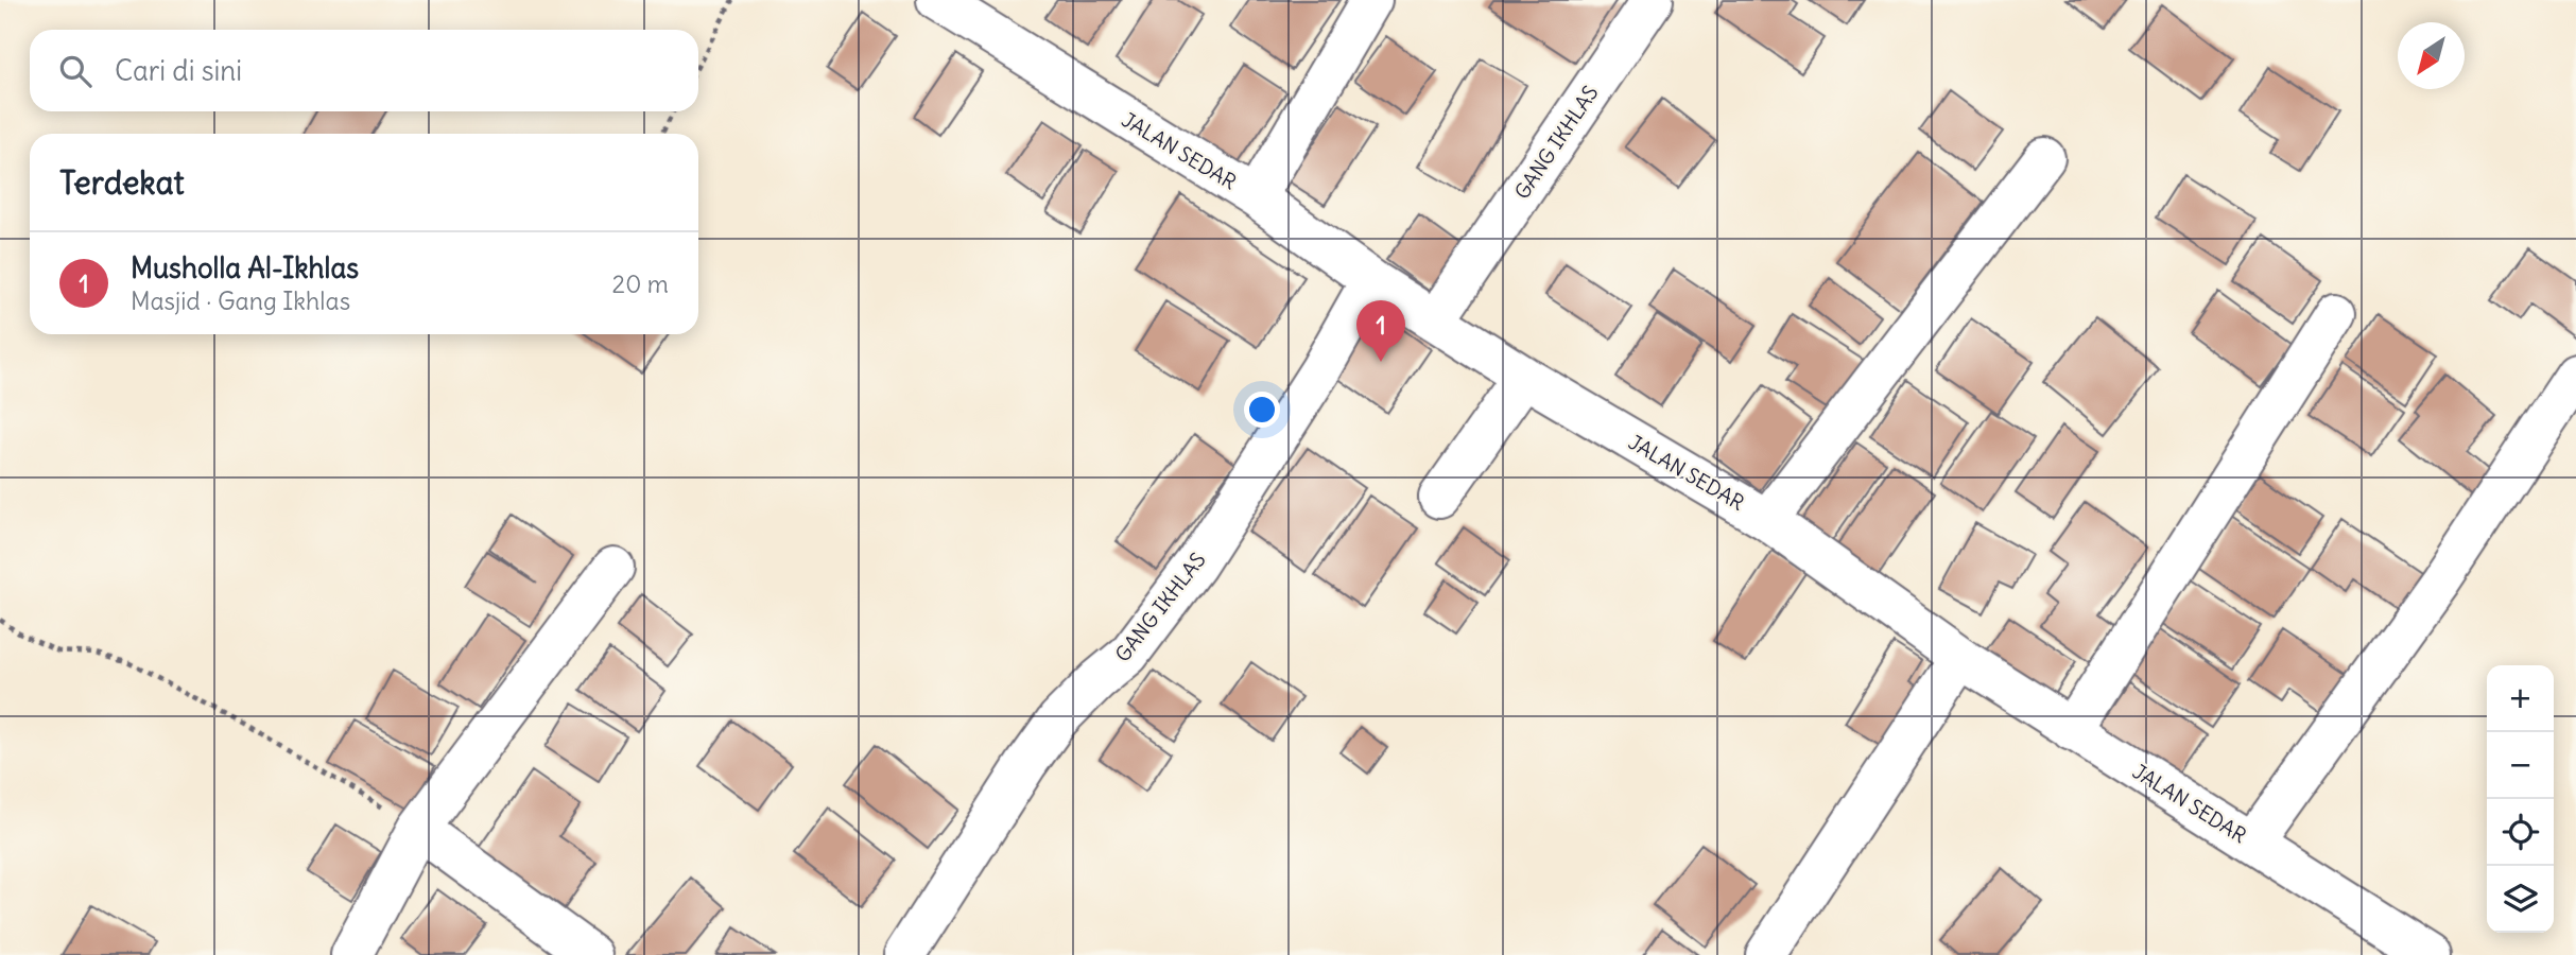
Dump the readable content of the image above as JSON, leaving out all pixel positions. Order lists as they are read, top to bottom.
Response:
{
  "streets": {
    "street": ["GANG IKHLAS", "JALAN SEDAR"]
  },
  "crossings": [
    ["GANG IKHLAS", "JALAN SEDAR"]
  ],
  "north": "bottom left",
  "page": {
    "search": "Cari di sini",
    "heading": "Terdekat",
    "list": [
      {
        "mark": "1",
        "name": "Musholla Al-Ikhlas",
        "note": "Masjid · Gang Ikhlas",
        "value": "20 m"
      }
    ],
    "pins": "1",
    "map_buttons": ["+", "−"]
  }
}
